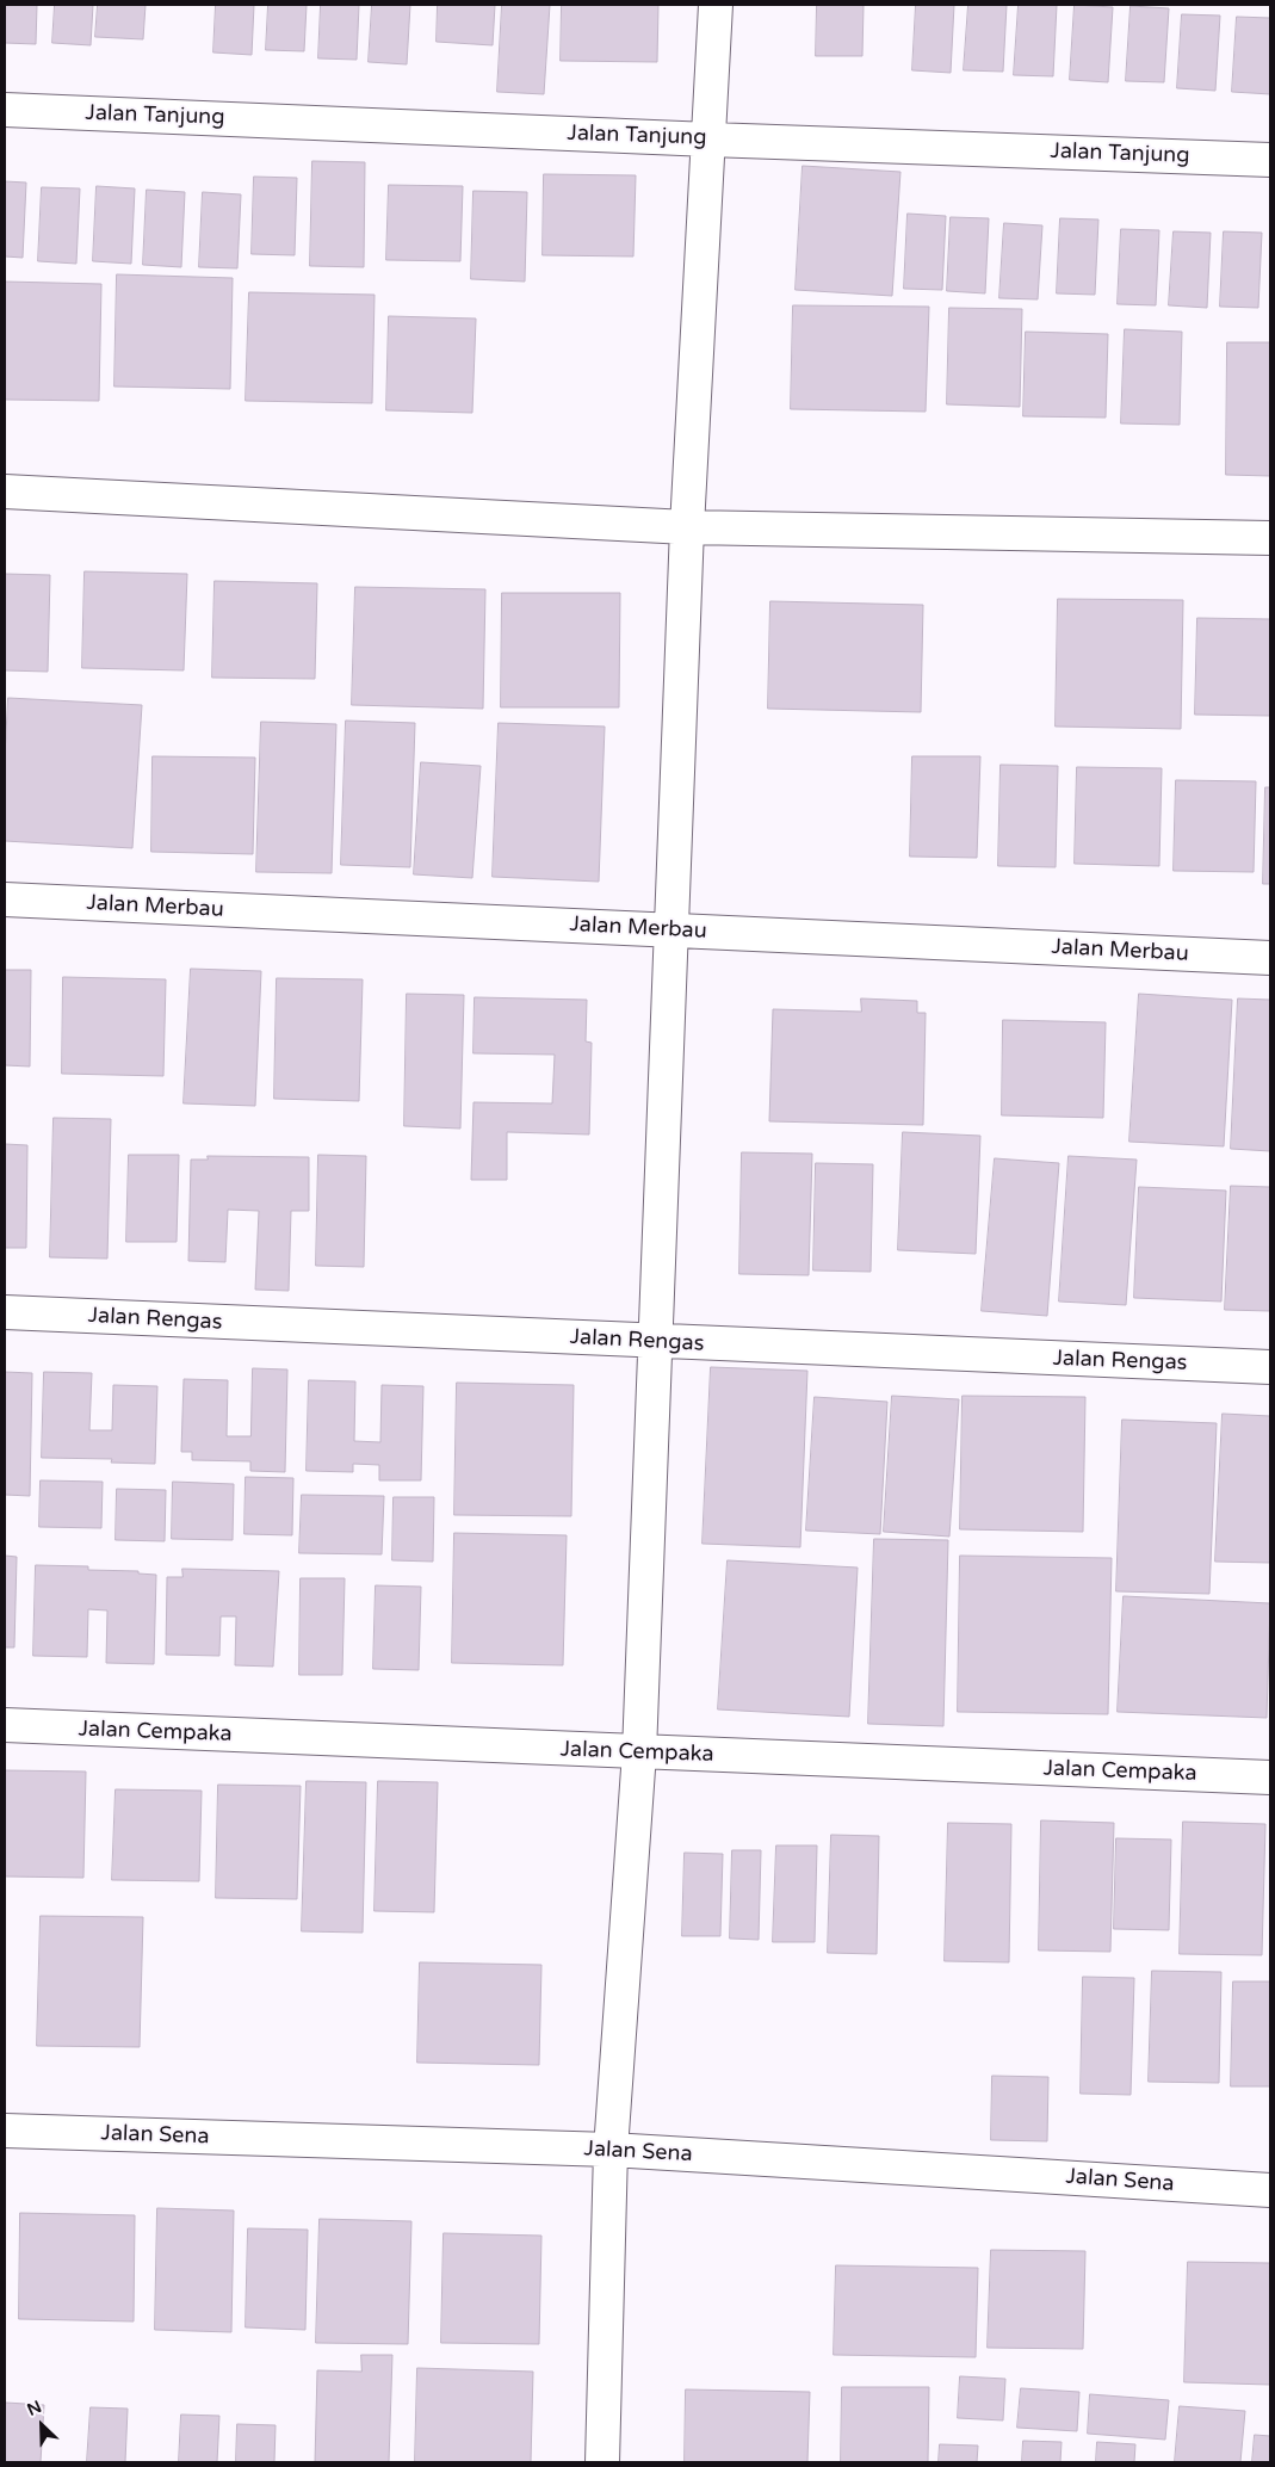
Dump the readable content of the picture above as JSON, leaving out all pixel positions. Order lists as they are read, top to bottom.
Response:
{
  "streets": {
    "street": [
      "Jalan Tanjung",
      "Jalan Merbau",
      "Jalan Rengas",
      "Jalan Cempaka",
      "Jalan Sena"
    ]
  },
  "north": "top left"
}
